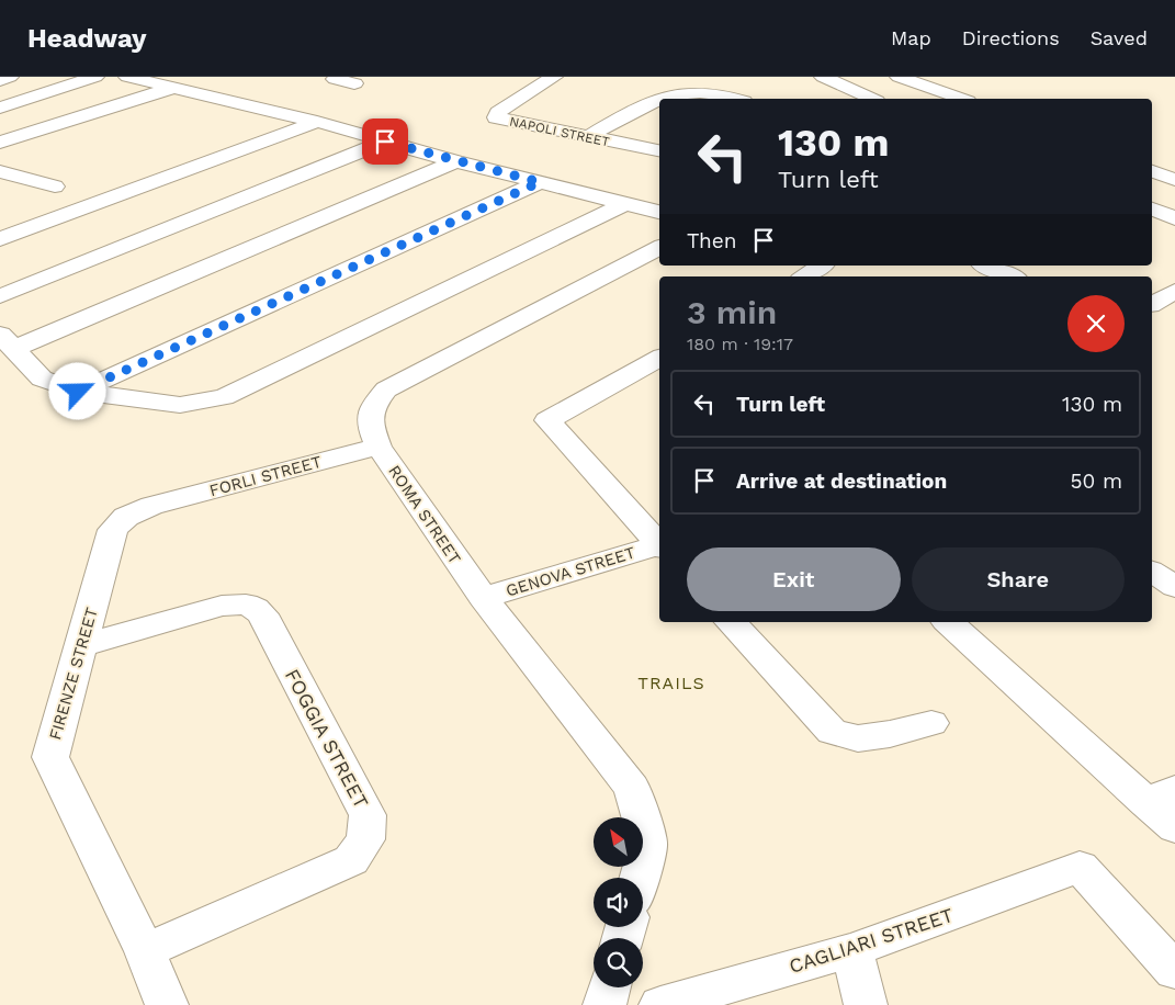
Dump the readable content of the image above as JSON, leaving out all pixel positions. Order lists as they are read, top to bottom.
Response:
{
  "streets": {
    "street": [
      "NAPOLI STREET",
      "FORLI STREET",
      "ROMA STREET",
      "GENOVA STREET",
      "FIRENZE STREET",
      "FOGGIA STREET",
      "CAGLIARI STREET"
    ]
  },
  "crossings": [
    ["FORLI STREET", "ROMA STREET"],
    ["FORLI STREET", "FIRENZE STREET"],
    ["ROMA STREET", "GENOVA STREET"],
    ["FIRENZE STREET", "FOGGIA STREET"]
  ],
  "districts": ["TRAILS"],
  "north": "top left",
  "page": {
    "header": "Headway",
    "nav": ["Map", "Directions", "Saved"],
    "turn": ["130 m", "Turn left"],
    "then": "Then",
    "heading": ["3 min", "180 m · 19:17"],
    "list": [
      {
        "name": "Turn left",
        "value": "130 m"
      },
      {
        "name": "Arrive at destination",
        "value": "50 m"
      }
    ],
    "buttons": ["Exit", "Share"]
  }
}
